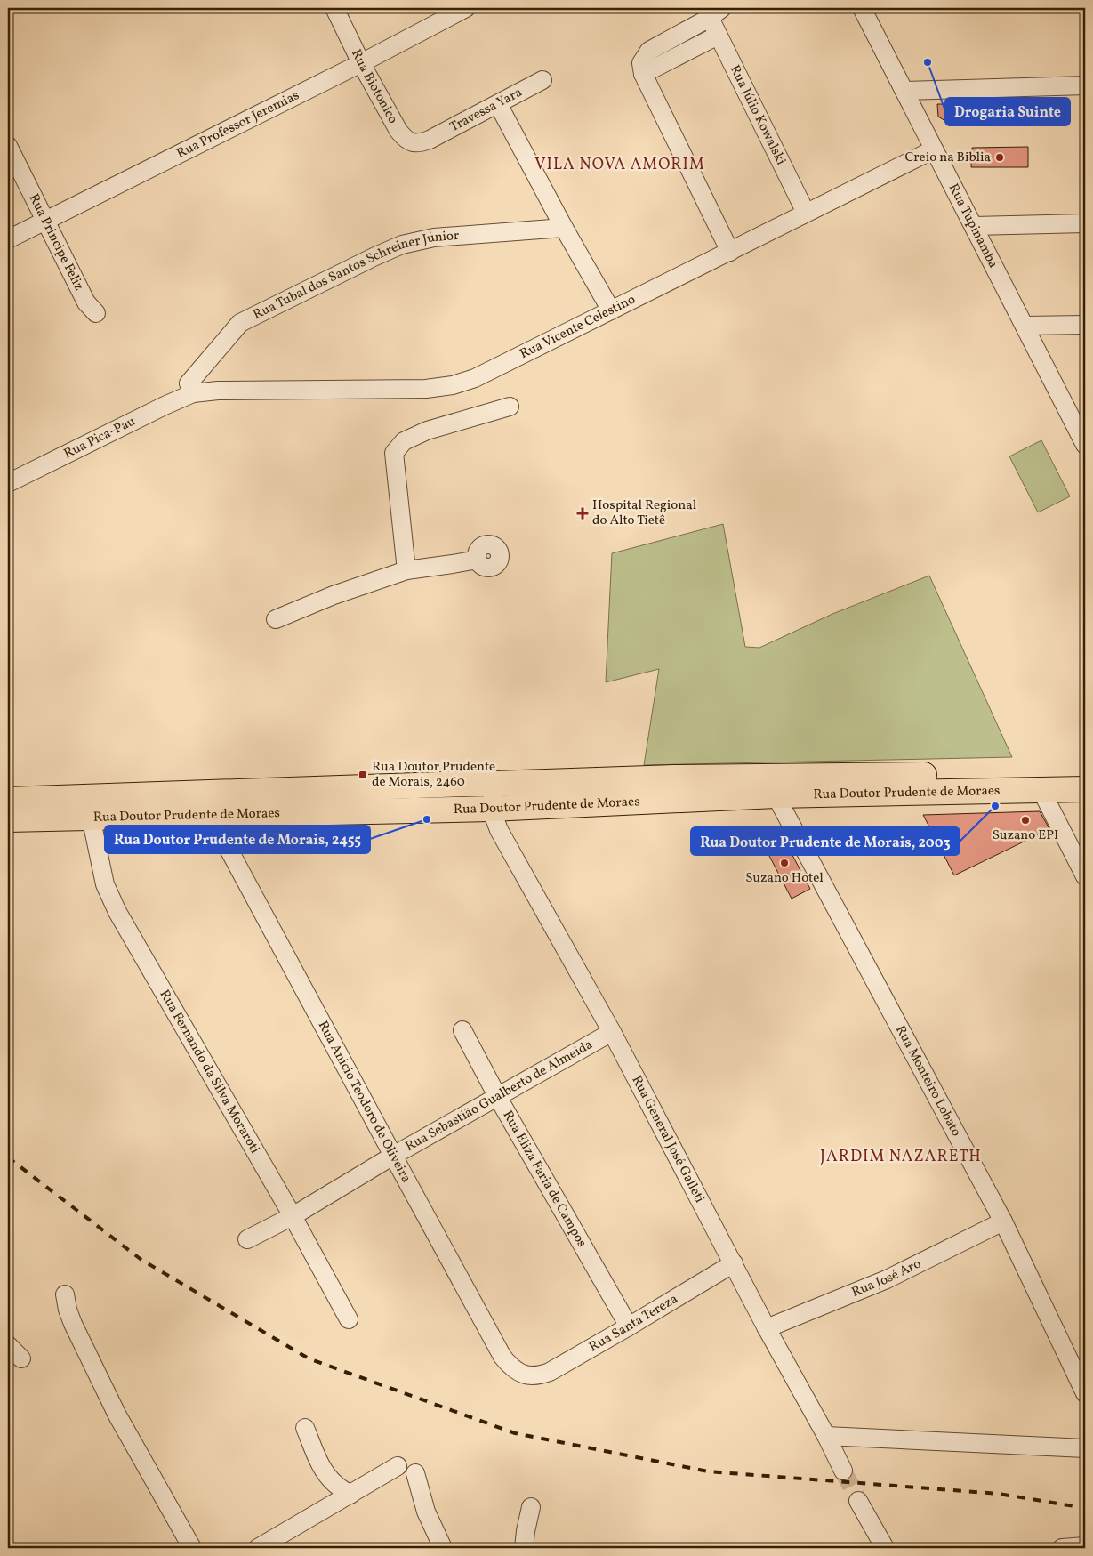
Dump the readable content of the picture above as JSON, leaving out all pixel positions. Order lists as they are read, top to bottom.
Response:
{
  "streets": {
    "highway": ["Rua Doutor Prudente de Moraes"],
    "street": [
      "Rua Biotonico",
      "Travessa Yara",
      "Rua Júlio Kowalski",
      "Rua Professor Jeremias",
      "Rua Tupinambá",
      "Rua Principe Feliz",
      "Rua Tubal dos Santos Schreiner Júnior",
      "Rua Vicente Celestino",
      "Rua Pica-Pau",
      "Rua Fernando da Silva Moraroti",
      "Rua Monteiro Lobato",
      "Rua Sebastião Gualberto de Almeida",
      "Rua Anicio Teodoro de Oliveira",
      "Rua General José Galleti",
      "Rua Eliza Faria de Campos",
      "Rua José Aro",
      "Rua Santa Tereza"
    ]
  },
  "crossings": [
    ["Rua Biotonico", "Travessa Yara"],
    ["Rua Biotonico", "Rua Professor Jeremias"],
    ["Rua Júlio Kowalski", "Rua Vicente Celestino"],
    ["Rua Professor Jeremias", "Rua Principe Feliz"],
    ["Rua Tupinambá", "Rua Vicente Celestino"],
    ["Rua Tubal dos Santos Schreiner Júnior", "Rua Vicente Celestino"],
    ["Rua Tubal dos Santos Schreiner Júnior", "Rua Pica-Pau"],
    ["Rua Vicente Celestino", "Rua Pica-Pau"],
    ["Rua Doutor Prudente de Moraes", "Rua Fernando da Silva Moraroti"],
    ["Rua Doutor Prudente de Moraes", "Rua Monteiro Lobato"],
    ["Rua Doutor Prudente de Moraes", "Rua Anicio Teodoro de Oliveira"],
    ["Rua Doutor Prudente de Moraes", "Rua General José Galleti"],
    ["Rua Fernando da Silva Moraroti", "Rua Sebastião Gualberto de Almeida"],
    ["Rua Monteiro Lobato", "Rua José Aro"],
    ["Rua Sebastião Gualberto de Almeida", "Rua Anicio Teodoro de Oliveira"],
    ["Rua Sebastião Gualberto de Almeida", "Rua General José Galleti"],
    ["Rua Sebastião Gualberto de Almeida", "Rua Eliza Faria de Campos"],
    ["Rua Anicio Teodoro de Oliveira", "Rua Santa Tereza"],
    ["Rua General José Galleti", "Rua José Aro"],
    ["Rua General José Galleti", "Rua Santa Tereza"],
    ["Rua Eliza Faria de Campos", "Rua Santa Tereza"]
  ],
  "districts": ["VILA NOVA AMORIM", "JARDIM NAZARETH"],
  "places": {
    "other": [
      "Drogaria Suinte",
      "Creio na Biblia",
      "Rua Doutor Prudente de Morais, 2003",
      "Rua Doutor Prudente de Morais, 2455",
      "Suzano EPI",
      "Suzano Hotel"
    ],
    "health": ["Hospital Regional do Alto Tietê"],
    "transit": ["Rua Doutor Prudente de Morais, 2460"]
  }
}
